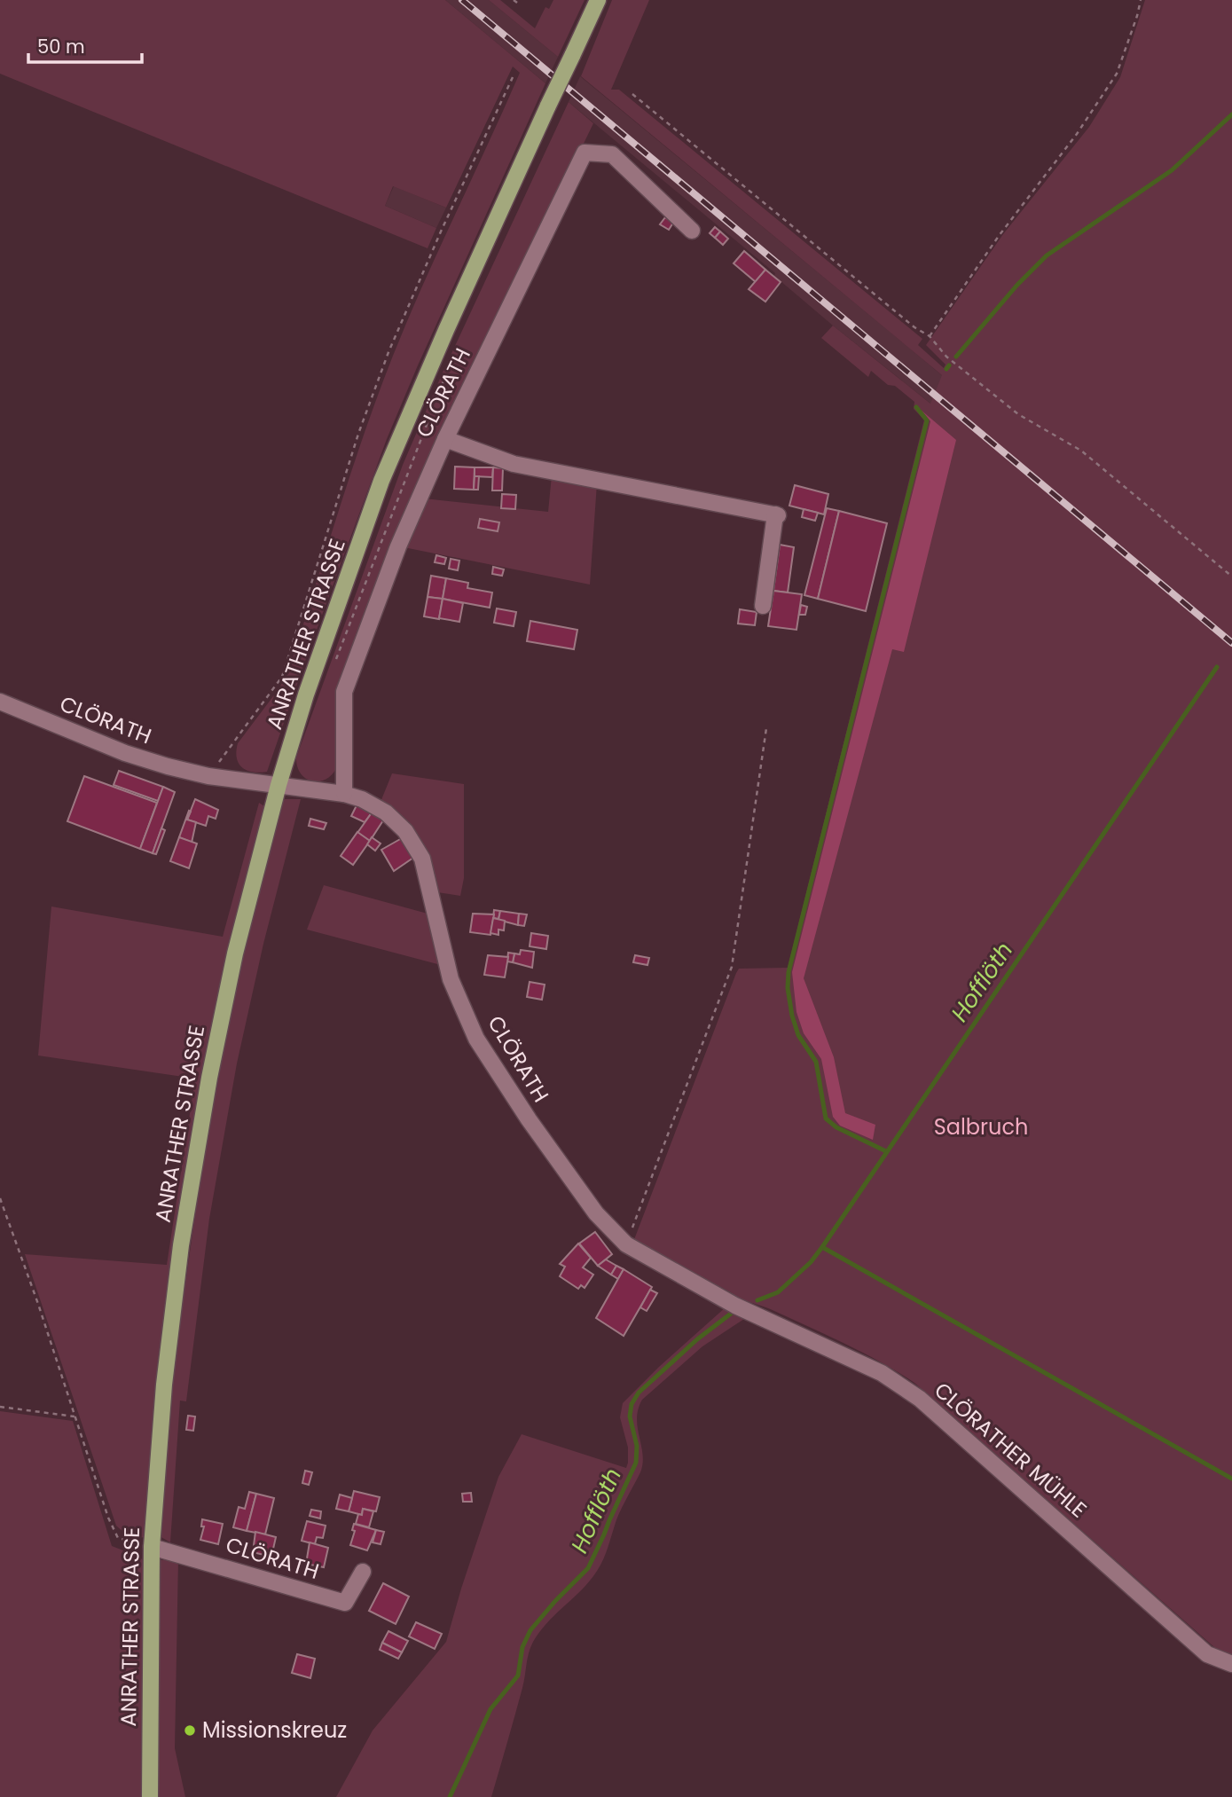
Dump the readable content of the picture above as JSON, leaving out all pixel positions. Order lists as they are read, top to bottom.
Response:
{
  "streets": {
    "main road": ["CLÖRATH", "ANRATHER STRASSE"],
    "street": ["CLÖRATHER MÜHLE"]
  },
  "crossings": [
    ["CLÖRATH", "ANRATHER STRASSE"],
    ["CLÖRATH", "CLÖRATHER MÜHLE"]
  ],
  "water": ["Hofflöth"],
  "parks": ["Salbruch"],
  "places": ["Missionskreuz"],
  "scale_bar": "50 m"
}
